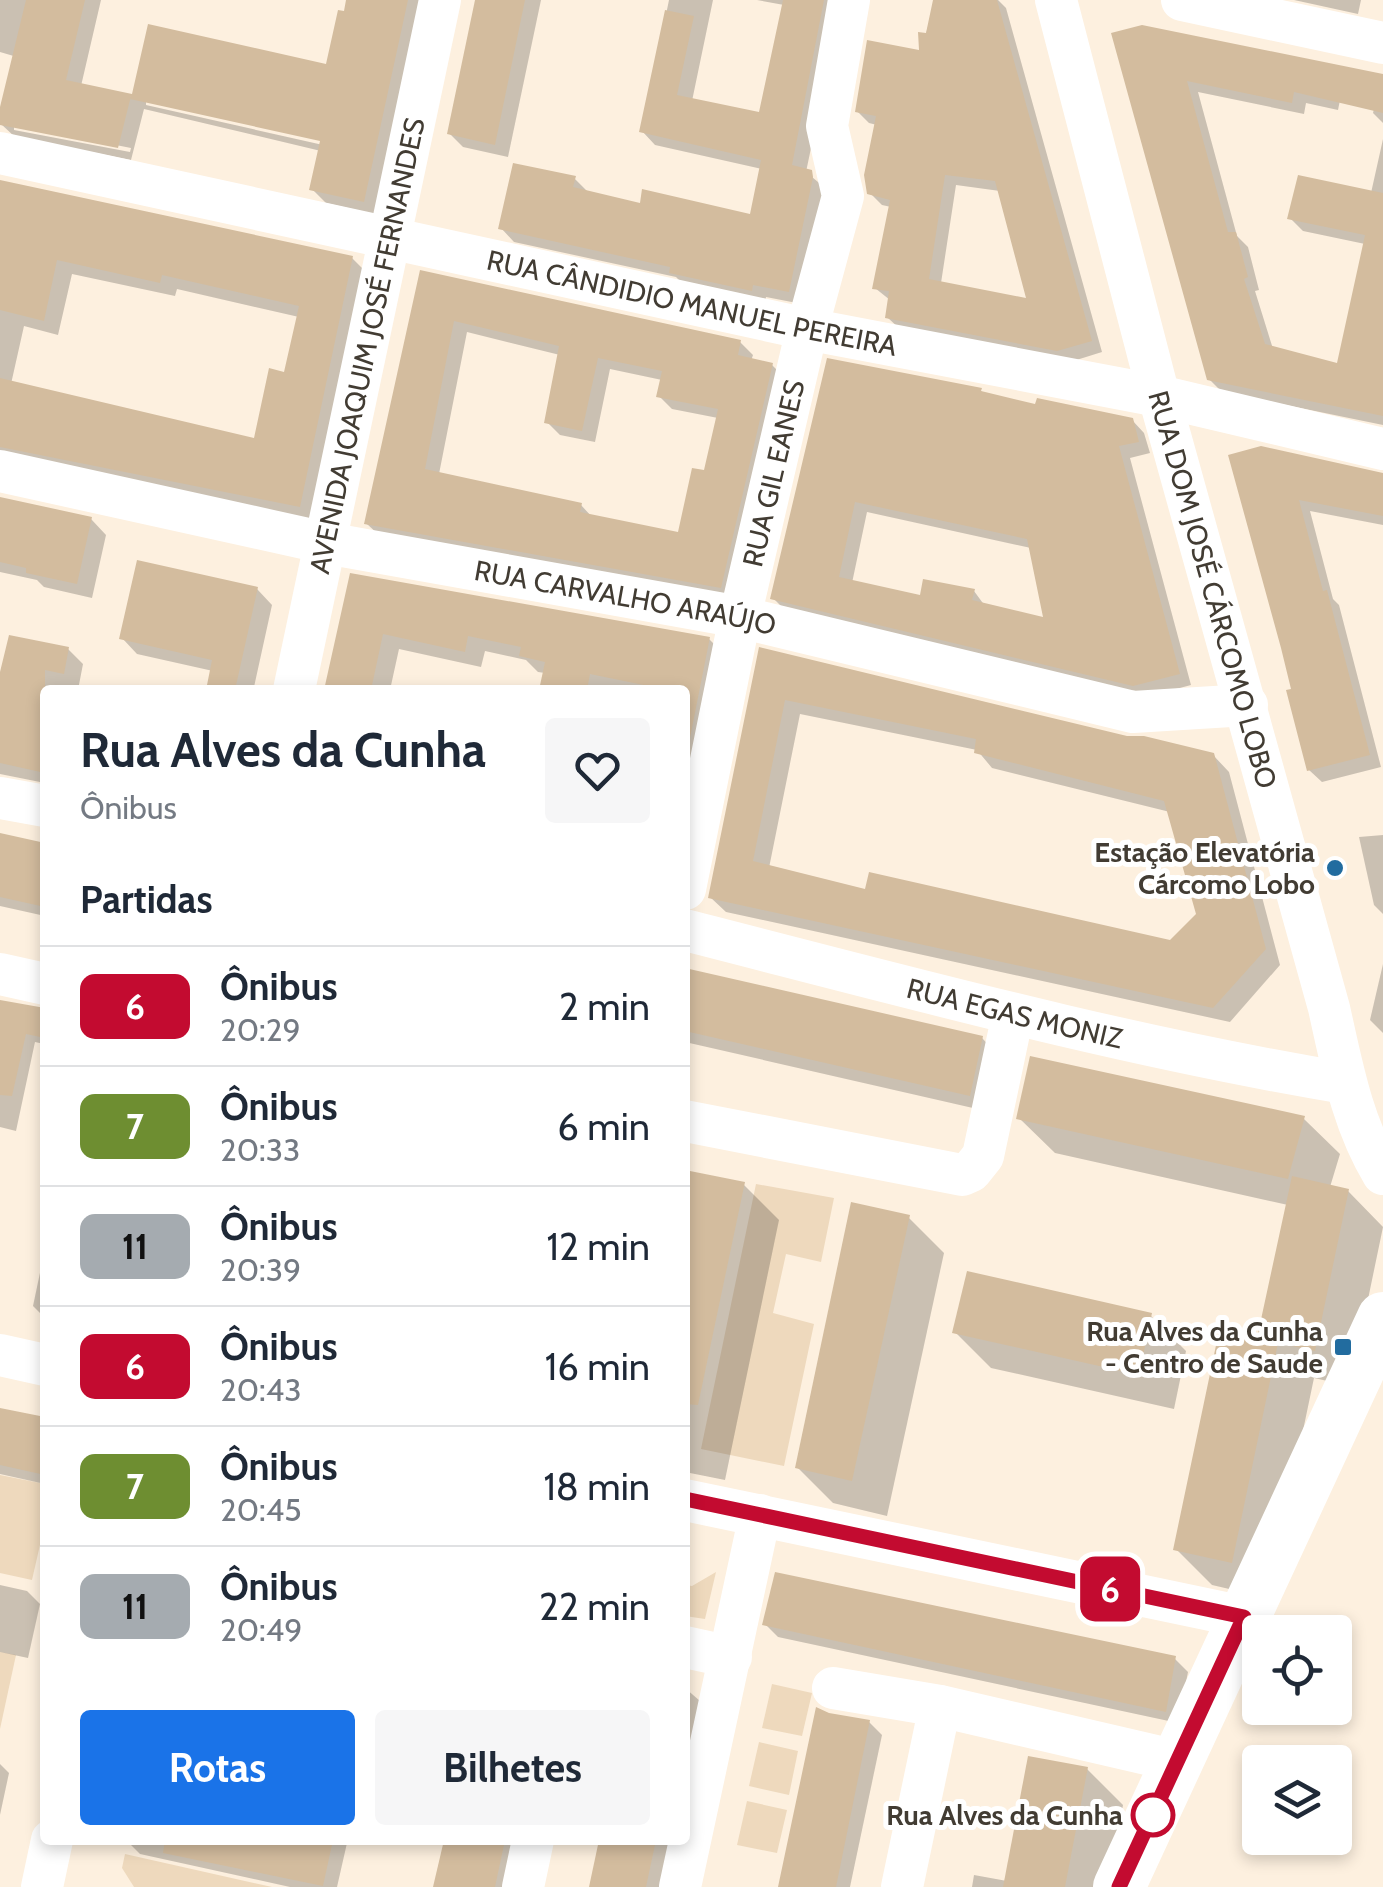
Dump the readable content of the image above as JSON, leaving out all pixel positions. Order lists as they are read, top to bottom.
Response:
{
  "streets": {
    "street": [
      "RUA CÂNDIDIO MANUEL PEREIRA",
      "AVENIDA JOAQUIM JOSÉ FERNANDES",
      "RUA GIL EANES",
      "RUA DOM JOSÉ CÁRCOMO LOBO",
      "RUA CARVALHO ARAÚJO",
      "RUA EGAS MONIZ"
    ]
  },
  "crossings": [
    ["RUA CÂNDIDIO MANUEL PEREIRA", "AVENIDA JOAQUIM JOSÉ FERNANDES"],
    ["RUA CÂNDIDIO MANUEL PEREIRA", "RUA GIL EANES"],
    ["RUA CÂNDIDIO MANUEL PEREIRA", "RUA DOM JOSÉ CÁRCOMO LOBO"],
    ["AVENIDA JOAQUIM JOSÉ FERNANDES", "RUA CARVALHO ARAÚJO"],
    ["RUA GIL EANES", "RUA CARVALHO ARAÚJO"],
    ["RUA DOM JOSÉ CÁRCOMO LOBO", "RUA CARVALHO ARAÚJO"],
    ["RUA DOM JOSÉ CÁRCOMO LOBO", "RUA EGAS MONIZ"]
  ],
  "places": {
    "other": ["Estação Elevatória Cárcomo Lobo", "Rua Alves da Cunha"],
    "transit": ["Rua Alves da Cunha - Centro de Saude"]
  },
  "lines": ["bus line 6"],
  "page": {
    "on_map": "6",
    "heading": [
      ["Rua Alves da Cunha", "Ônibus"],
      "Partidas"
    ],
    "list": [
      {
        "mark": "6",
        "name": "Ônibus",
        "note": "20:29",
        "value": "2 min"
      },
      {
        "mark": "7",
        "name": "Ônibus",
        "note": "20:33",
        "value": "6 min"
      },
      {
        "mark": "11",
        "name": "Ônibus",
        "note": "20:39",
        "value": "12 min"
      },
      {
        "mark": "6",
        "name": "Ônibus",
        "note": "20:43",
        "value": "16 min"
      },
      {
        "mark": "7",
        "name": "Ônibus",
        "note": "20:45",
        "value": "18 min"
      },
      {
        "mark": "11",
        "name": "Ônibus",
        "note": "20:49",
        "value": "22 min"
      }
    ],
    "buttons": ["Rotas", "Bilhetes"]
  }
}
